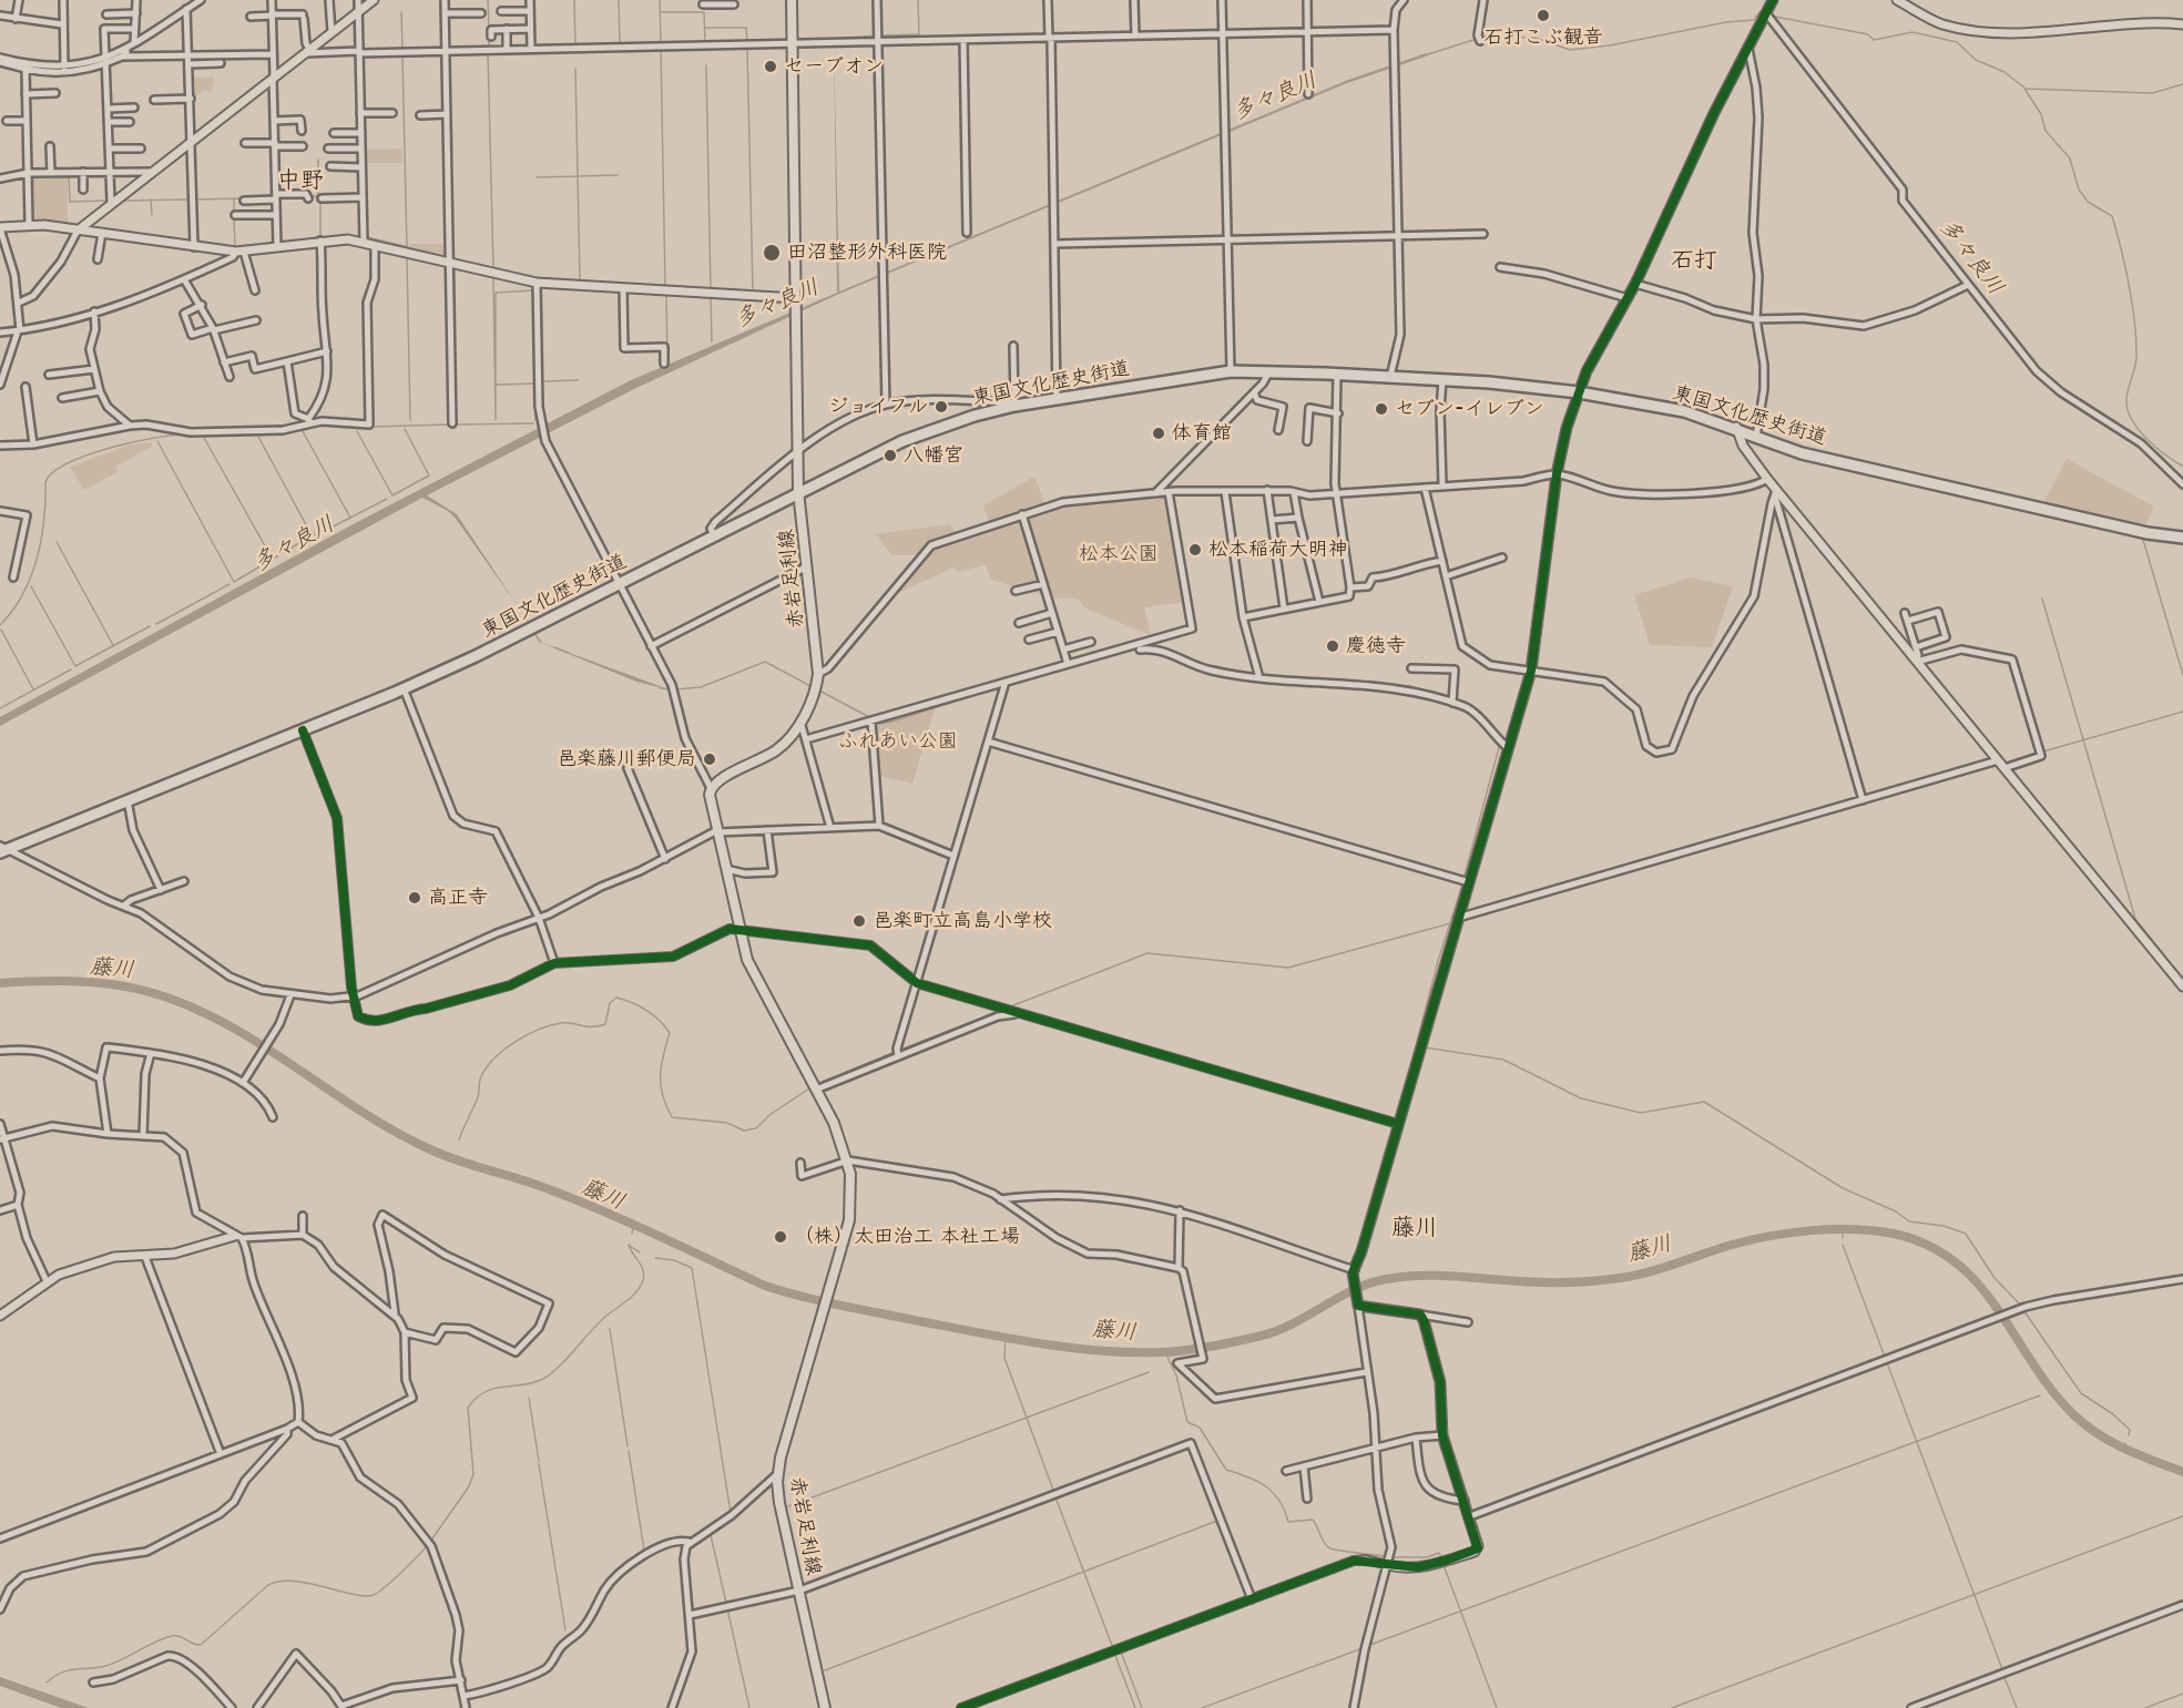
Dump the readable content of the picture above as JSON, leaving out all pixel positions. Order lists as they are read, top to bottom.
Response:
{
  "streets": {
    "highway": ["東国文化歴史街道"],
    "main road": ["赤岩足利線"]
  },
  "crossings": [
    ["東国文化歴史街道", "赤岩足利線"]
  ],
  "districts": ["中野", "石打", "藤川"],
  "water": ["多々良川", "藤川"],
  "parks": ["松本公園", "ふれあい公園"],
  "places": [
    "石打こぶ観音",
    "セーブオン",
    "田沼整形外科医院",
    "ジョイフル",
    "セブン-イレブン",
    "体育館",
    "八幡宮",
    "松本稲荷大明神",
    "慶徳寺",
    "邑楽藤川郵便局",
    "高正寺",
    "邑楽町立高島小学校",
    "（株）太田治工 本社工場"
  ]
}
